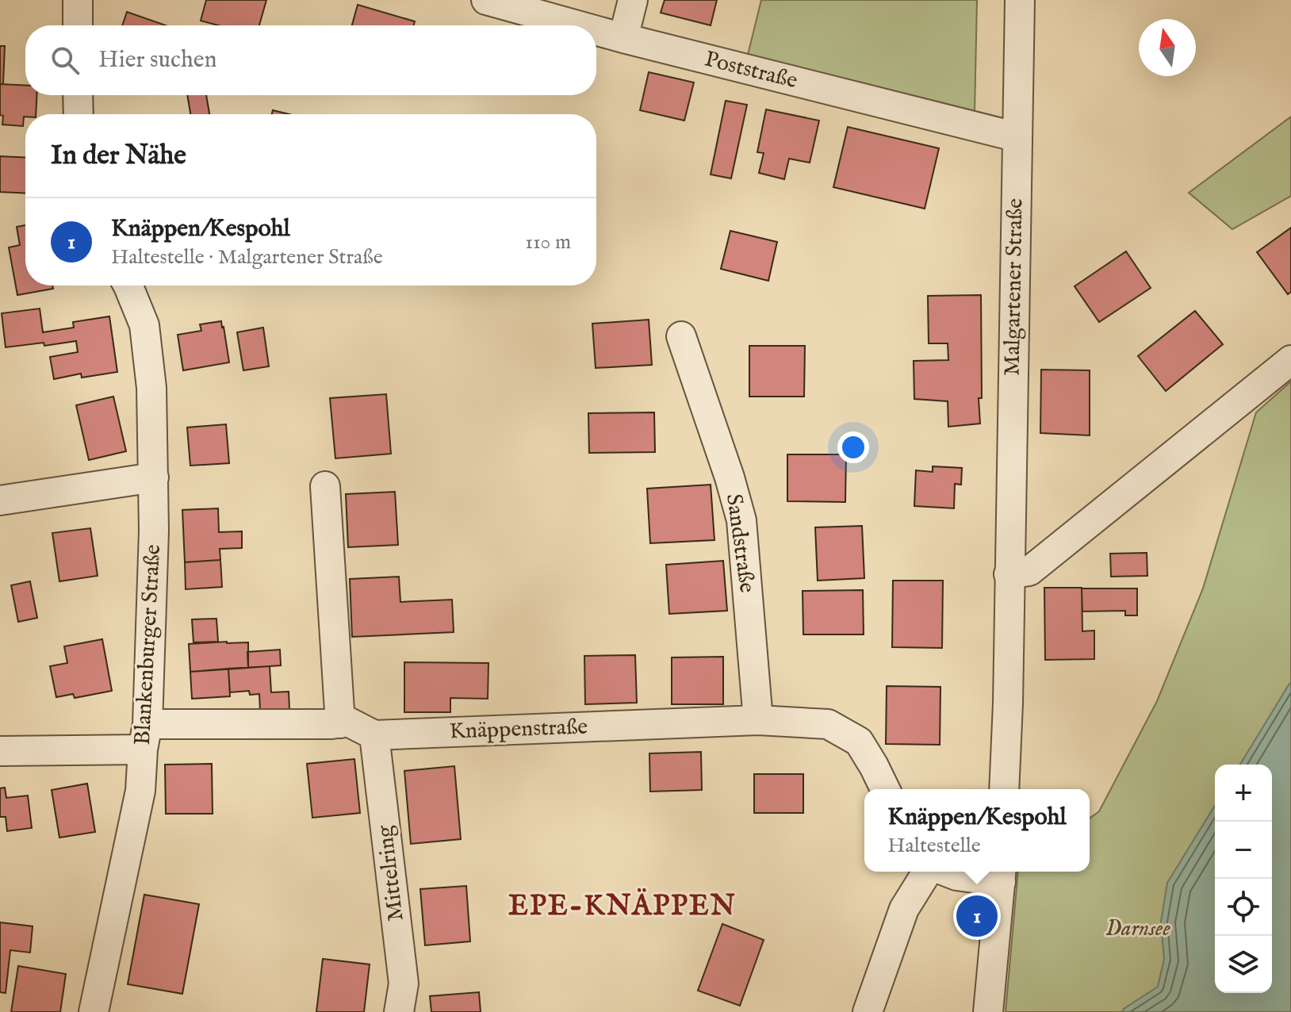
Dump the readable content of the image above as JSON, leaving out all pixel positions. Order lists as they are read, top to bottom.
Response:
{
  "streets": {
    "street": [
      "Poststraße",
      "Malgartener Straße",
      "Sandstraße",
      "Blankenburger Straße",
      "Knäppenstraße",
      "Mittelring"
    ]
  },
  "crossings": [
    ["Poststraße", "Malgartener Straße"],
    ["Sandstraße", "Knäppenstraße"],
    ["Blankenburger Straße", "Knäppenstraße"],
    ["Knäppenstraße", "Mittelring"]
  ],
  "districts": ["EPE-KNÄPPEN"],
  "parks": ["Darnsee"],
  "north": "top",
  "page": {
    "search": "Hier suchen",
    "heading": "In der Nähe",
    "list": [
      {
        "mark": "1",
        "name": "Knäppen/Kespohl",
        "note": "Haltestelle · Malgartener Straße",
        "value": "110 m"
      }
    ],
    "map_buttons": ["+", "−"],
    "popup": ["Knäppen/Kespohl", "Haltestelle"],
    "pins": "1"
  }
}
